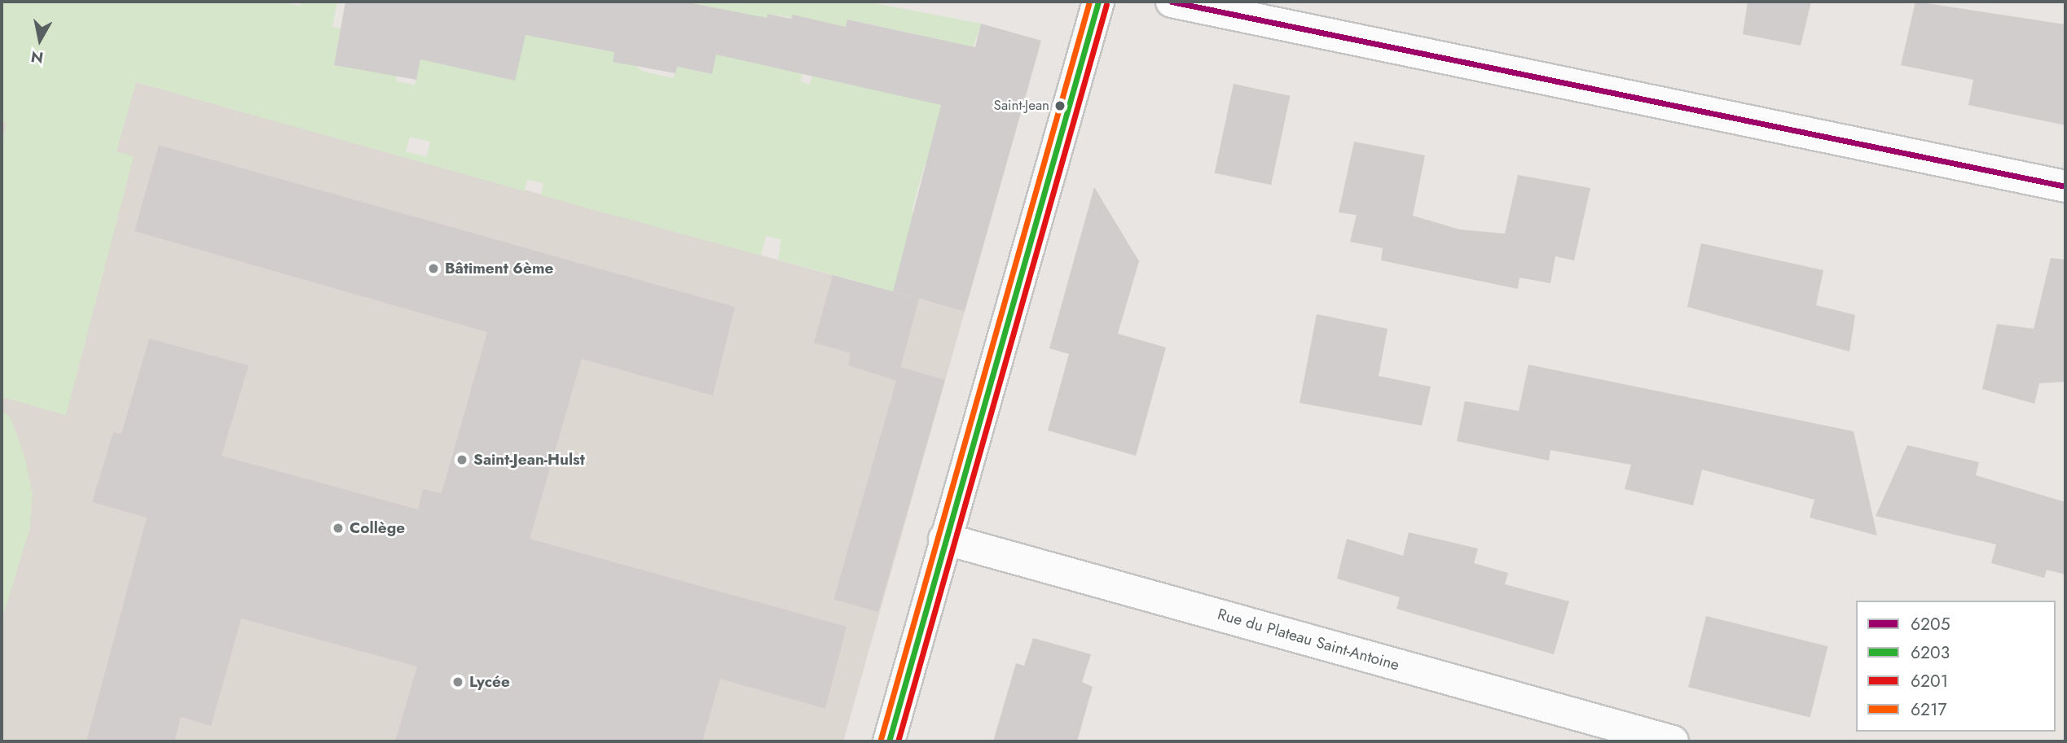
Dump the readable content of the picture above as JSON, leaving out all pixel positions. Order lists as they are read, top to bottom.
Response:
{
  "streets": {
    "street": ["Rue du Plateau Saint-Antoine"]
  },
  "places": [
    "Saint-Jean",
    "Bâtiment 6ème",
    "Saint-Jean-Hulst",
    "Collège",
    "Lycée"
  ],
  "lines": [
    "transit line 6205",
    "transit line 6203",
    "transit line 6217",
    "transit line 6201"
  ],
  "legend": [
    "6205",
    "6203",
    "6201",
    "6217"
  ],
  "north": "bottom"
}
